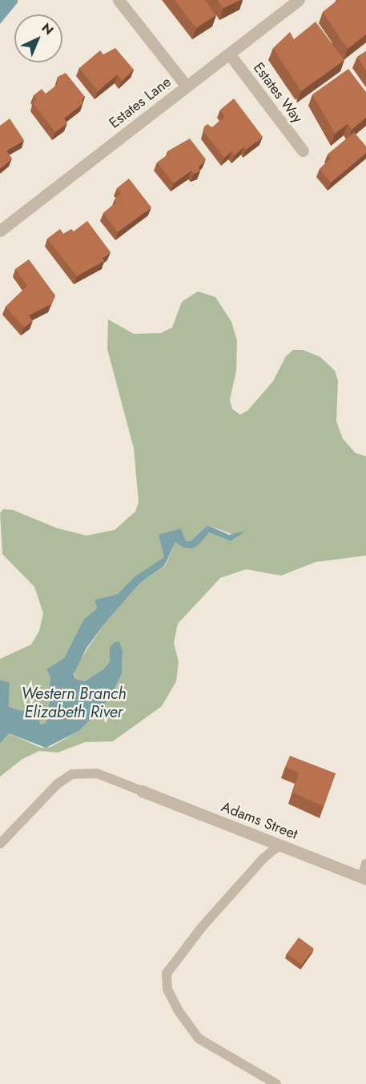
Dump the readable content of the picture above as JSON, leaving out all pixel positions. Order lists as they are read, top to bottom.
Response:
{
  "streets": {
    "street": ["Estates Way", "Estates Lane", "Adams Street"]
  },
  "crossings": [
    ["Estates Way", "Estates Lane"]
  ],
  "water": ["Western Branch Elizabeth River"],
  "north": "top right"
}
